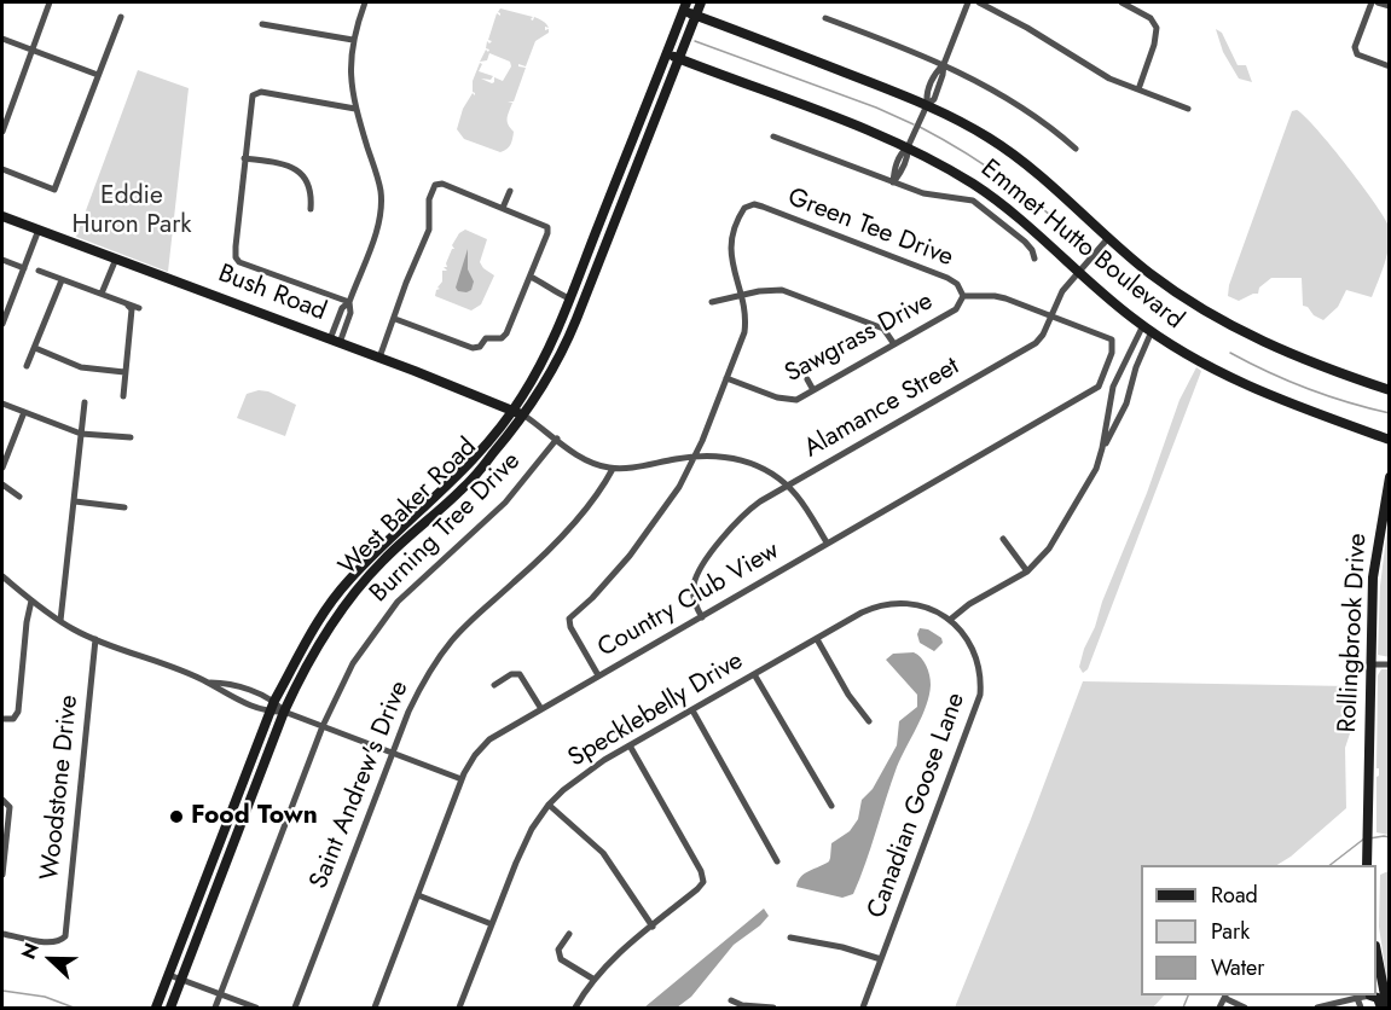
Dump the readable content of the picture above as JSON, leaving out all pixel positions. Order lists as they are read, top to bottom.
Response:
{
  "streets": {
    "main road": [
      "Emmet Hutto Boulevard",
      "Bush Road",
      "West Baker Road",
      "Rollingbrook Drive"
    ],
    "street": [
      "Green Tee Drive",
      "Sawgrass Drive",
      "Alamance Street",
      "Burning Tree Drive",
      "Country Club View",
      "Specklebelly Drive",
      "Saint Andrew's Drive",
      "Woodstone Drive",
      "Canadian Goose Lane"
    ]
  },
  "crossings": [
    ["Green Tee Drive", "Sawgrass Drive"],
    ["Green Tee Drive", "Alamance Street"],
    ["Green Tee Drive", "Country Club View"],
    ["Emmet Hutto Boulevard", "Alamance Street"],
    ["Emmet Hutto Boulevard", "West Baker Road"],
    ["Bush Road", "West Baker Road"],
    ["Alamance Street", "Country Club View"],
    ["Specklebelly Drive", "Canadian Goose Lane"]
  ],
  "parks": ["Eddie Huron Park"],
  "places": ["Food Town"],
  "legend": ["Road", "Park", "Water"],
  "north": "left"
}
